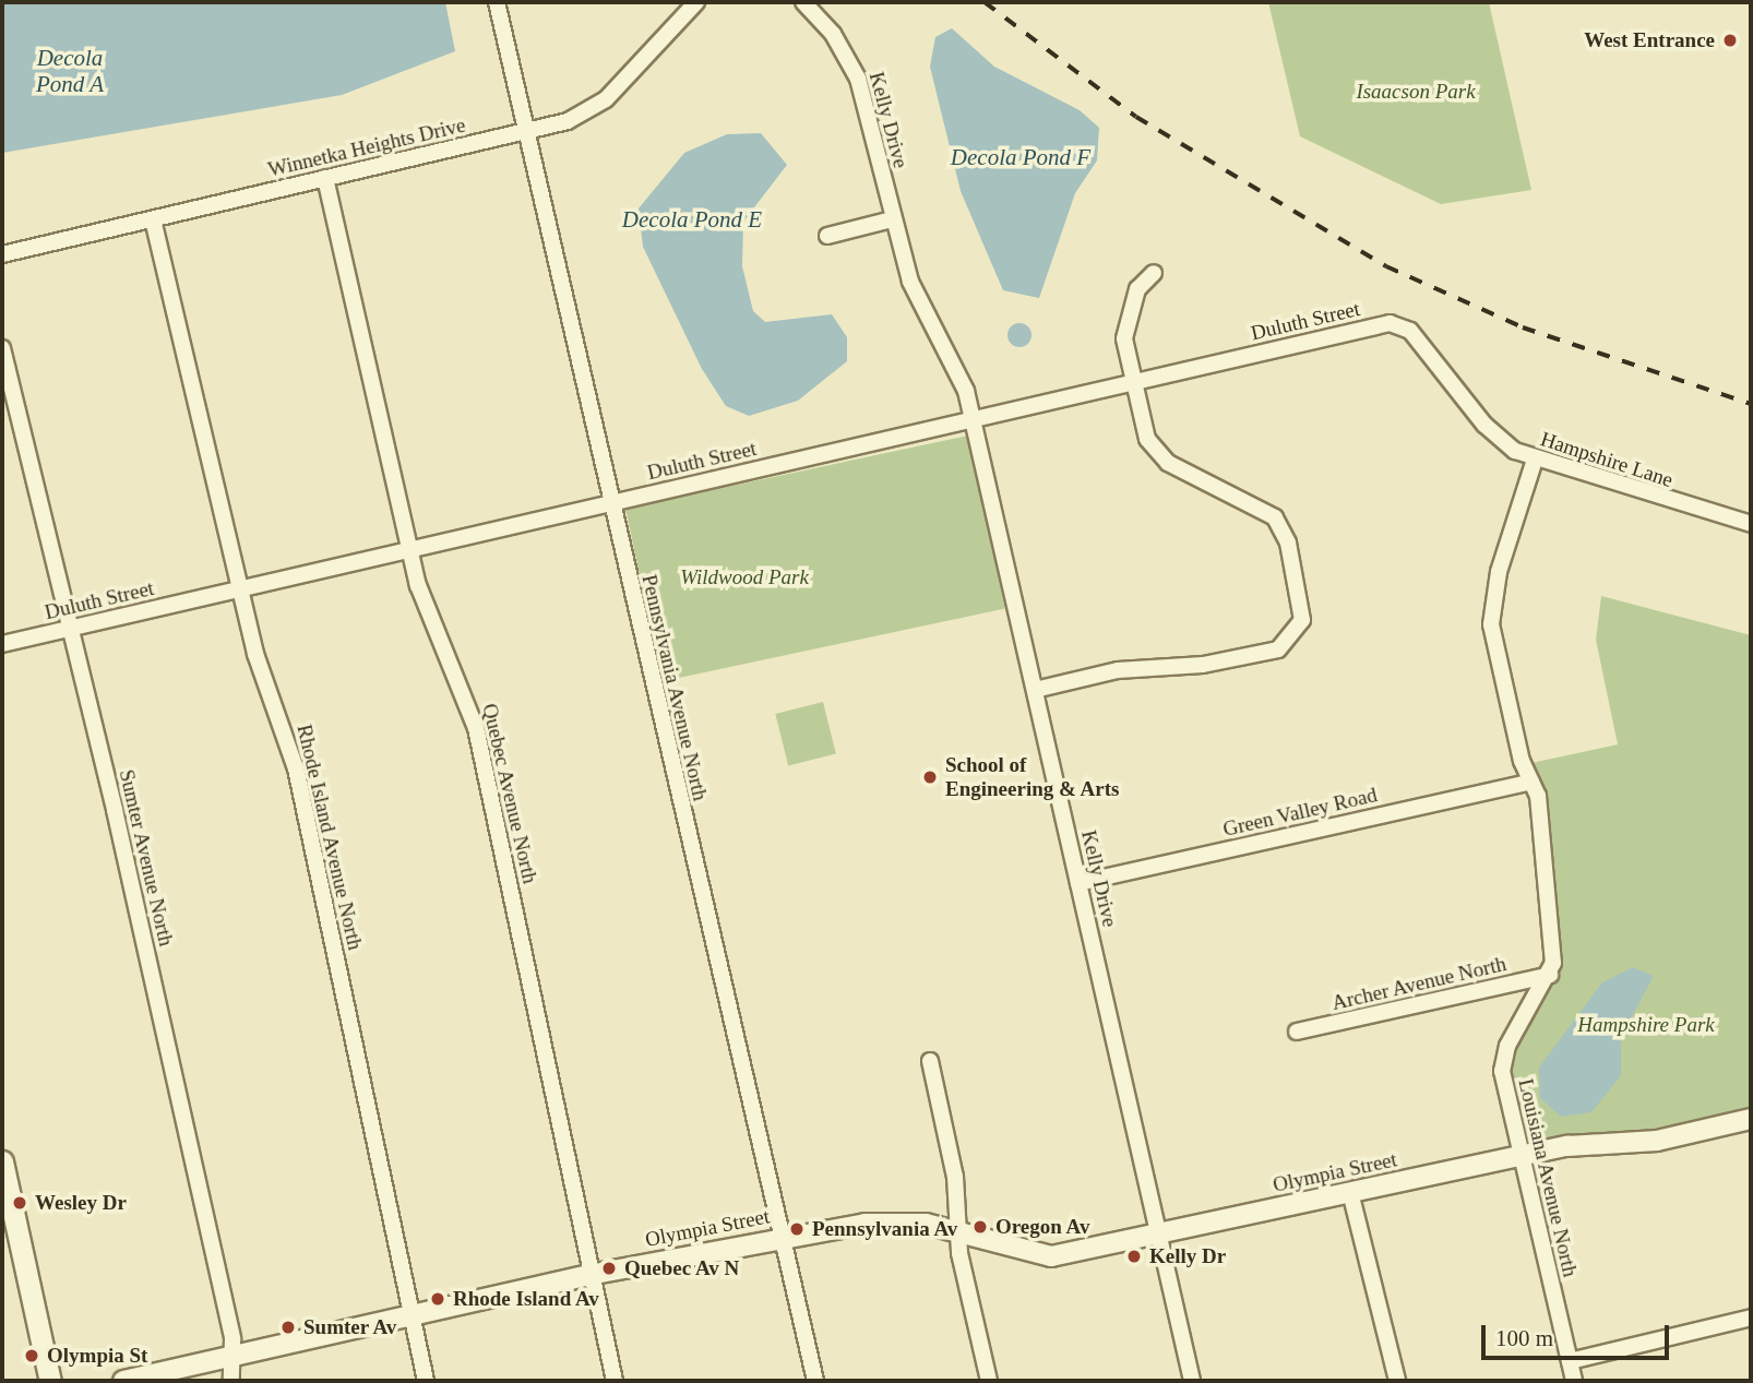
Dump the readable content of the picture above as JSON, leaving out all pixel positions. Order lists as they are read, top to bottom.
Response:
{
  "streets": {
    "street": [
      "Kelly Drive",
      "Winnetka Heights Drive",
      "Duluth Street",
      "Hampshire Lane",
      "Pennsylvania Avenue North",
      "Quebec Avenue North",
      "Green Valley Road",
      "Rhode Island Avenue North",
      "Sumter Avenue North",
      "Archer Avenue North",
      "Olympia Street",
      "Louisiana Avenue North"
    ]
  },
  "crossings": [
    ["Kelly Drive", "Duluth Street"],
    ["Kelly Drive", "Green Valley Road"],
    ["Kelly Drive", "Olympia Street"],
    ["Winnetka Heights Drive", "Pennsylvania Avenue North"],
    ["Winnetka Heights Drive", "Quebec Avenue North"],
    ["Winnetka Heights Drive", "Rhode Island Avenue North"],
    ["Duluth Street", "Hampshire Lane"],
    ["Duluth Street", "Pennsylvania Avenue North"],
    ["Duluth Street", "Quebec Avenue North"],
    ["Duluth Street", "Rhode Island Avenue North"],
    ["Duluth Street", "Sumter Avenue North"],
    ["Pennsylvania Avenue North", "Olympia Street"],
    ["Quebec Avenue North", "Olympia Street"],
    ["Rhode Island Avenue North", "Olympia Street"],
    ["Sumter Avenue North", "Olympia Street"],
    ["Archer Avenue North", "Louisiana Avenue North"],
    ["Olympia Street", "Louisiana Avenue North"]
  ],
  "water": ["Decola Pond A", "Decola Pond F", "Decola Pond E"],
  "parks": ["Isaacson Park", "Wildwood Park", "Hampshire Park"],
  "places": [
    "West Entrance",
    "School of Engineering & Arts",
    "Wesley Dr",
    "Oregon Av",
    "Pennsylvania Av",
    "Kelly Dr",
    "Quebec Av N",
    "Rhode Island Av",
    "Sumter Av",
    "Olympia St"
  ],
  "scale_bar": "100 m"
}
